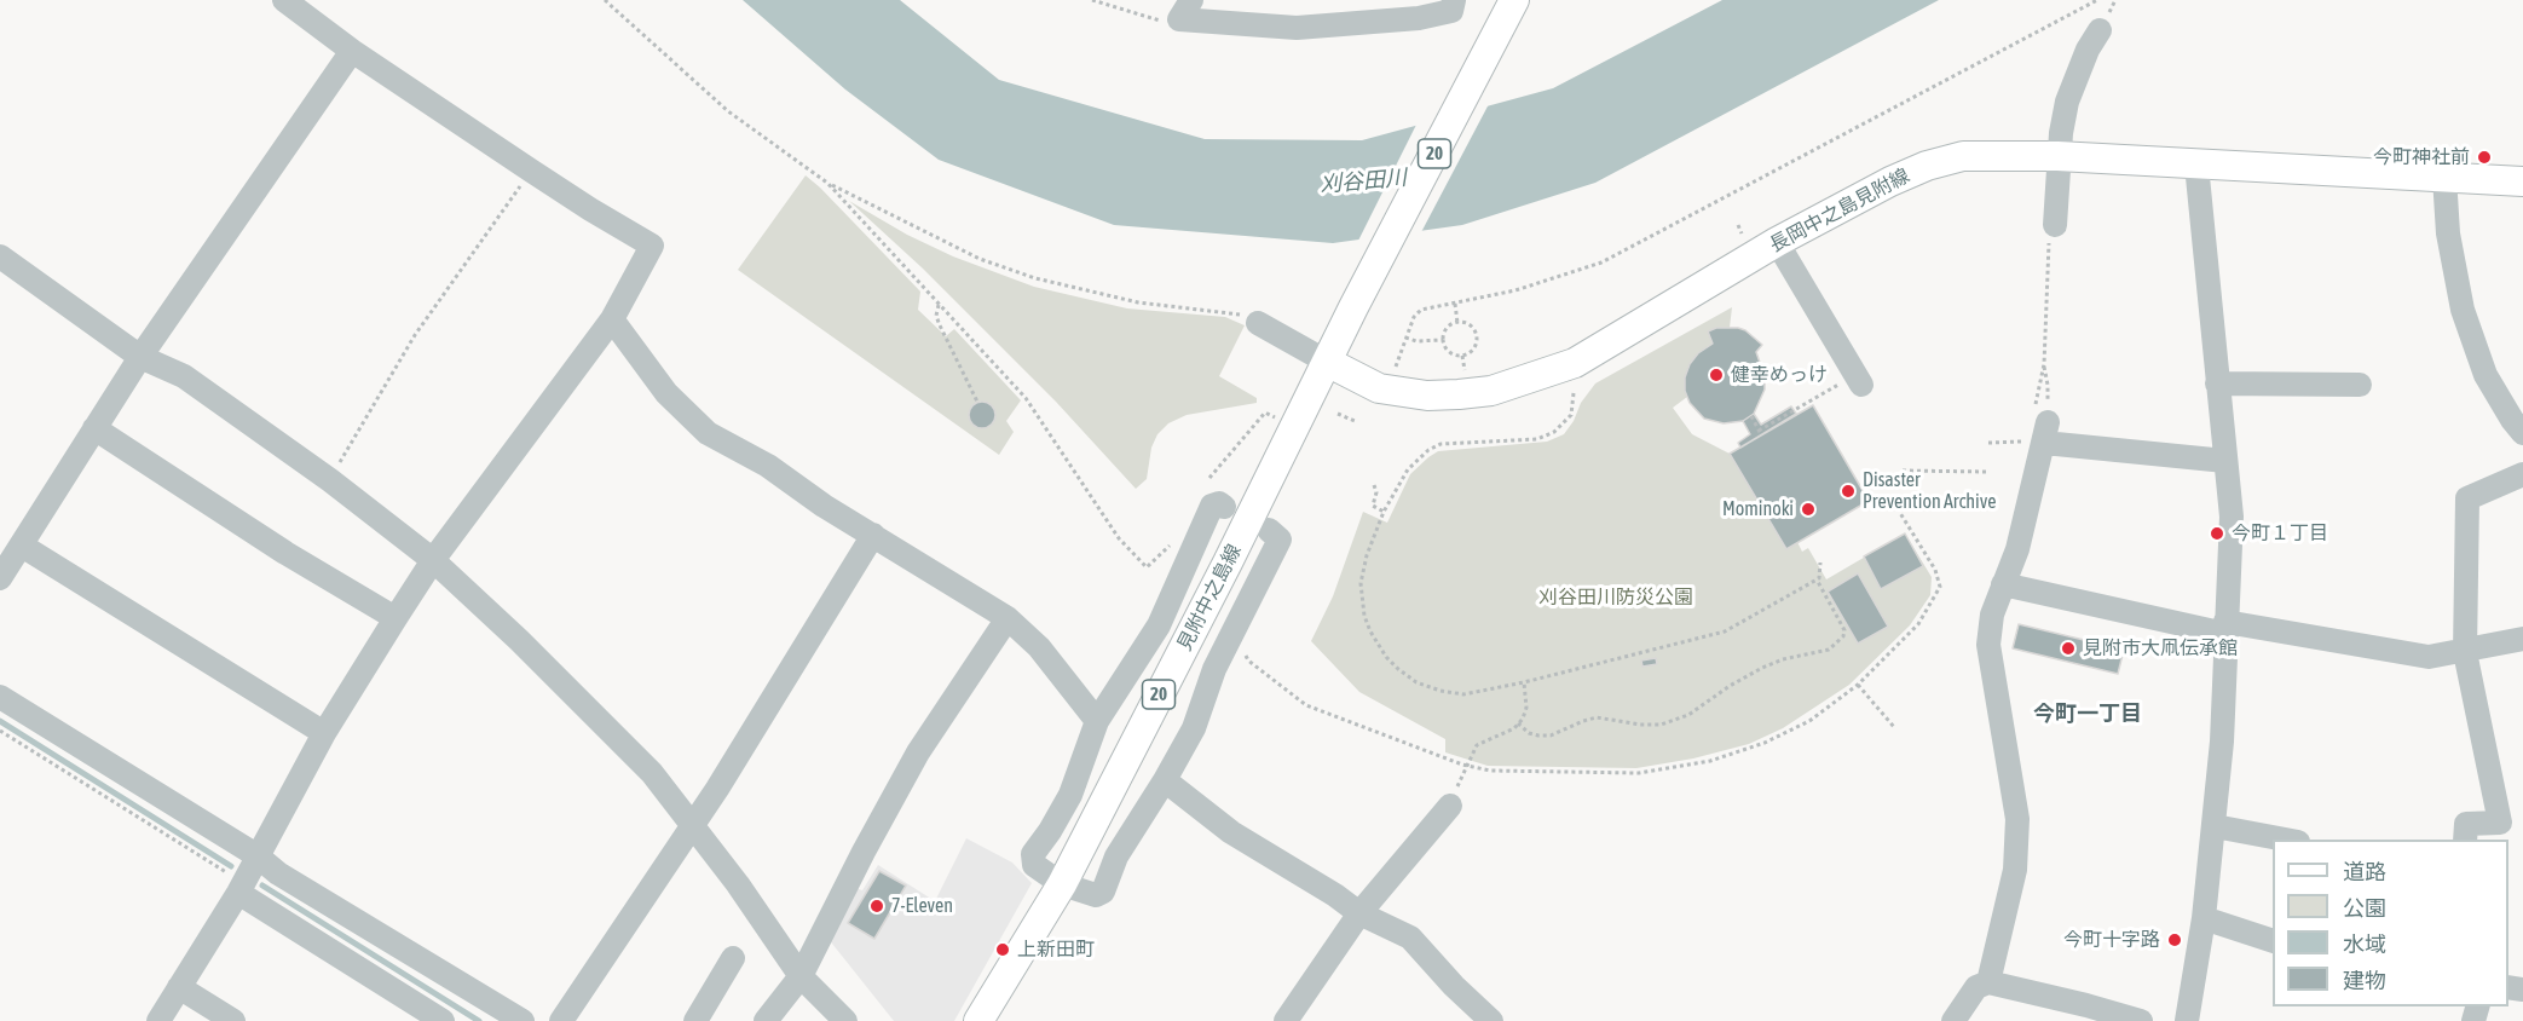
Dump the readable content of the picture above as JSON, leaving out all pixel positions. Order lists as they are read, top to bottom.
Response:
{
  "streets": {
    "main road": ["20", "長岡中之島見附線", "見附中之島線"]
  },
  "crossings": [
    ["20", "長岡中之島見附線"],
    ["20", "見附中之島線"],
    ["長岡中之島見附線", "見附中之島線"]
  ],
  "districts": ["今町一丁目"],
  "water": ["刈谷田川"],
  "parks": ["刈谷田川防災公園"],
  "places": [
    "今町神社前",
    "健幸めっけ",
    "Disaster Prevention Archive",
    "Mominoki",
    "今町１丁目",
    "見附市大凧伝承館",
    "7-Eleven",
    "今町十字路",
    "上新田町"
  ],
  "legend": [
    "道路",
    "公園",
    "水域",
    "建物"
  ]
}
